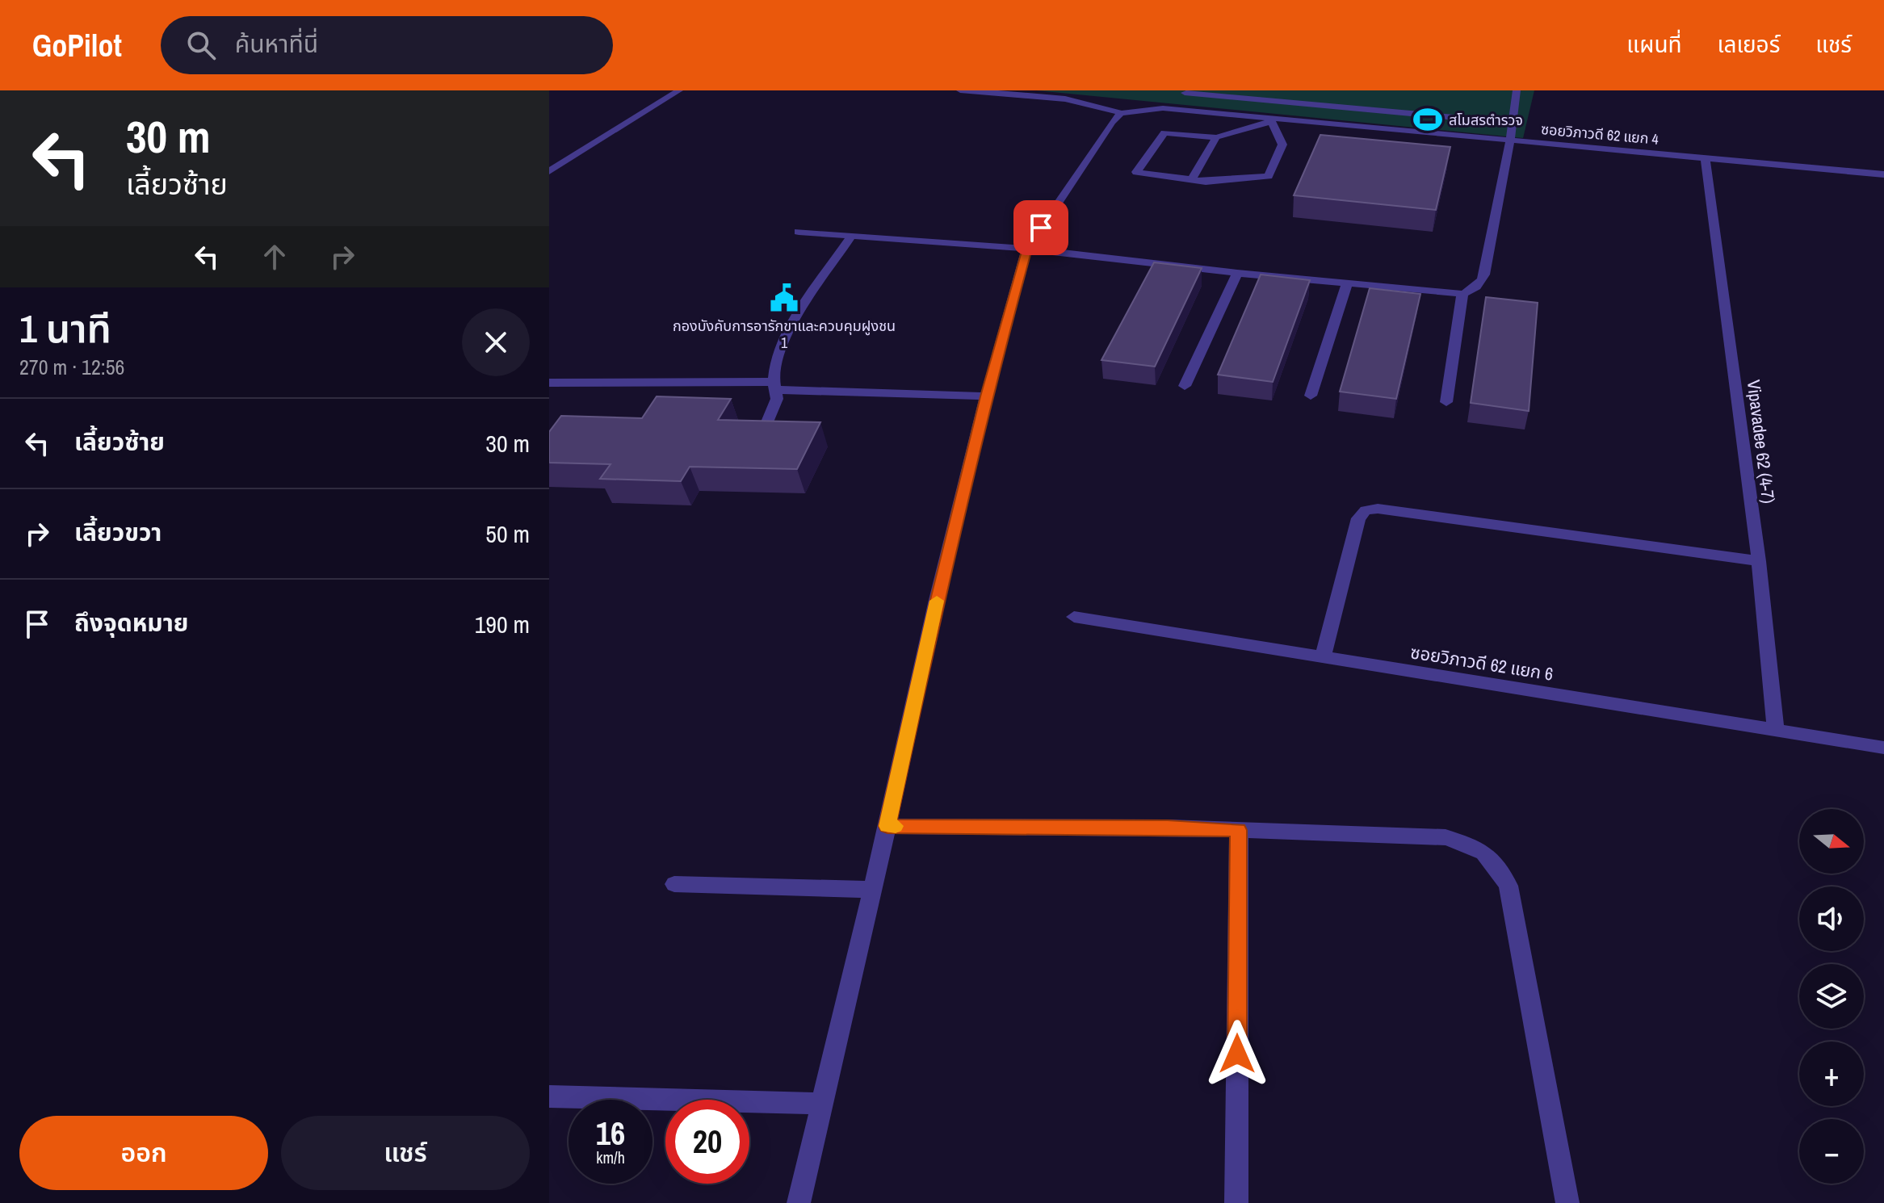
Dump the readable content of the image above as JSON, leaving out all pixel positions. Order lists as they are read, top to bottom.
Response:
{
  "streets": {
    "street": ["ซอยวิภาวดี 62 แยก 4", "Vipavadee 62 (4-7)", "ซอยวิภาวดี 62 แยก 6"]
  },
  "crossings": [
    ["ซอยวิภาวดี 62 แยก 4", "Vipavadee 62 (4-7)"],
    ["Vipavadee 62 (4-7)", "ซอยวิภาวดี 62 แยก 6"]
  ],
  "places": {
    "sports": ["สโมสรตำรวจ"],
    "public building": ["กองบังคับการอารักขาและควบคุมฝูงชน 1"]
  },
  "north": "right",
  "page": {
    "header": "GoPilot",
    "search": "ค้นหาที่นี่",
    "nav": ["แผนที่", "เลเยอร์", "แชร์"],
    "turn": ["30 m", "เลี้ยวซ้าย"],
    "heading": ["1 นาที", "270 m · 12:56"],
    "list": [
      {
        "name": "เลี้ยวซ้าย",
        "value": "30 m"
      },
      {
        "name": "เลี้ยวขวา",
        "value": "50 m"
      },
      {
        "name": "ถึงจุดหมาย",
        "value": "190 m"
      }
    ],
    "map_buttons": ["+", "−"],
    "speed": "16 km/h",
    "limit": "20",
    "buttons": ["ออก", "แชร์"]
  }
}
